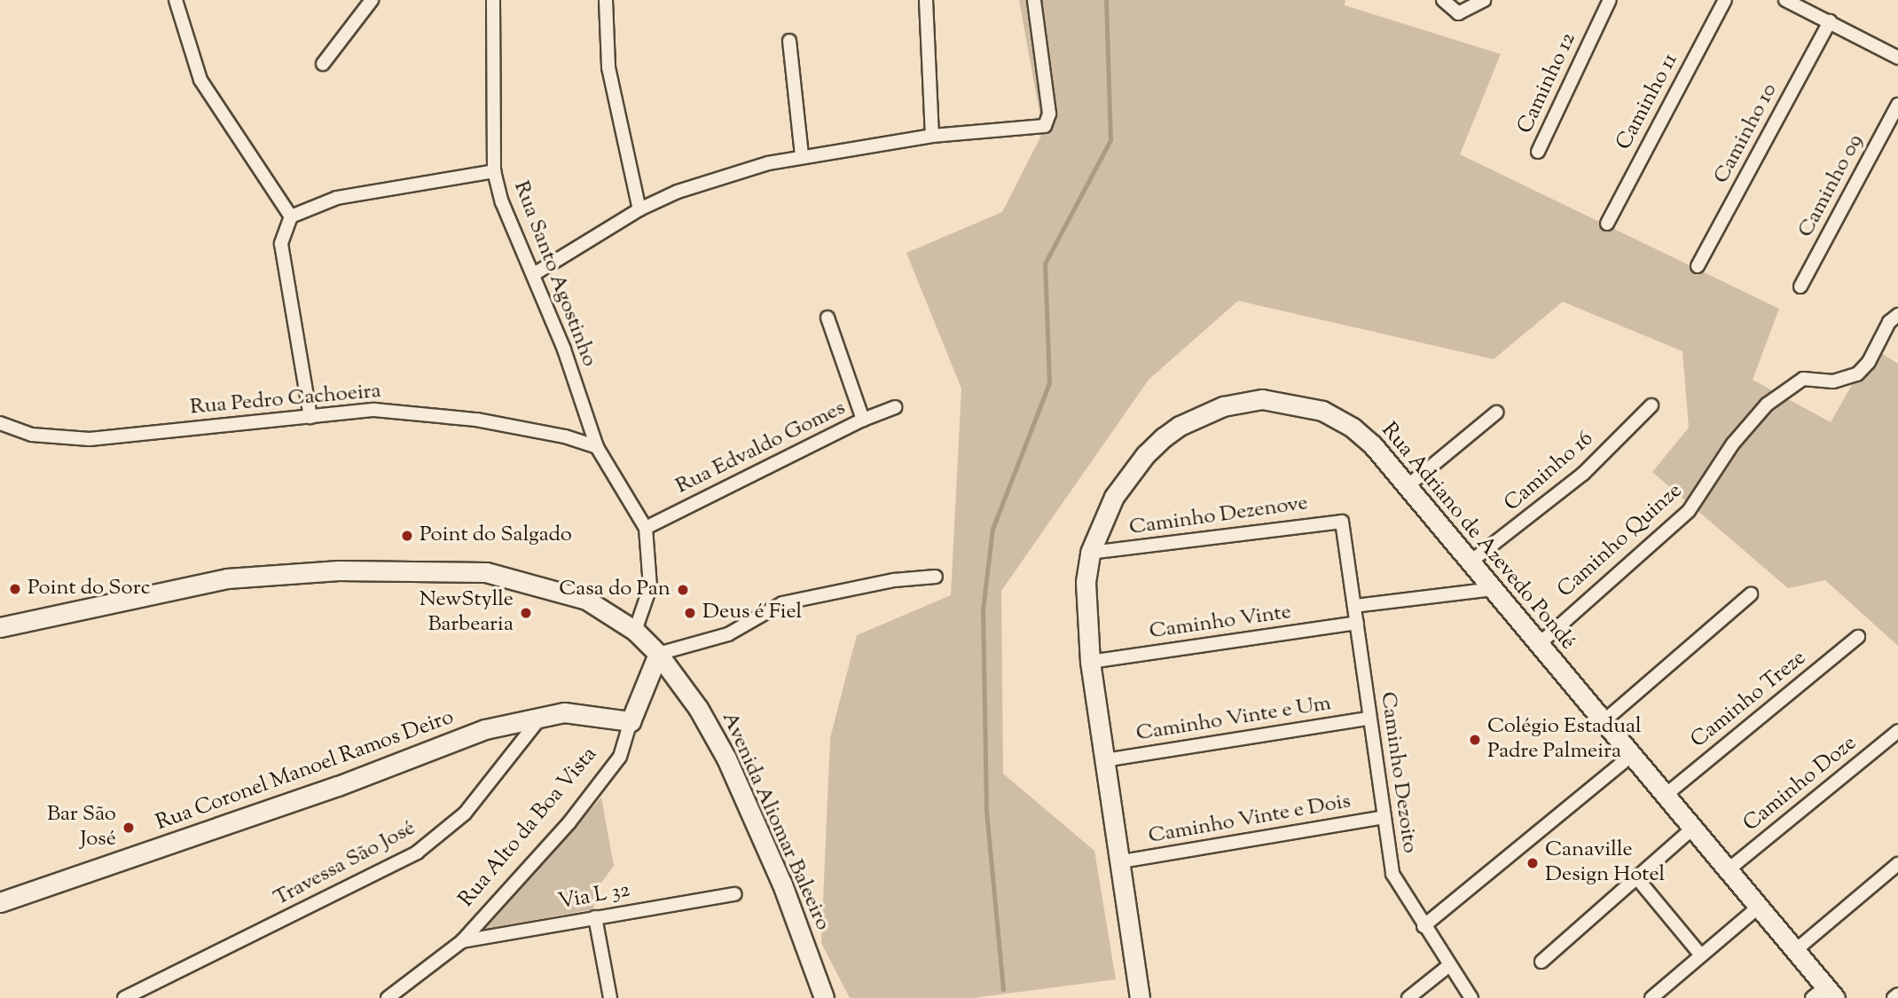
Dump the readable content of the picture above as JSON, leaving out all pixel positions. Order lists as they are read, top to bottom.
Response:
{
  "streets": {
    "street": [
      "Caminho 12",
      "Caminho 11",
      "Caminho 10",
      "Caminho 09",
      "Rua Santo Agostinho",
      "Rua Pedro Cachoeira",
      "Rua Edvaldo Gomes",
      "Caminho 16",
      "Caminho Dezenove",
      "Rua Adriano de Azevedo Pondé",
      "Caminho Quinze",
      "Caminho Vinte",
      "Caminho Treze",
      "Caminho Vinte e Um",
      "Rua Coronel Manoel Ramos Deiro",
      "Caminho Dezoito",
      "Caminho Doze",
      "Caminho Vinte e Dois",
      "Avenida Aliomar Baleeiro",
      "Rua Alto da Boa Vista",
      "Travessa São José",
      "Via L 32"
    ]
  },
  "crossings": [
    ["Rua Santo Agostinho", "Rua Pedro Cachoeira"],
    ["Caminho 16", "Rua Adriano de Azevedo Pondé"],
    ["Caminho Dezenove", "Rua Adriano de Azevedo Pondé"],
    ["Caminho Dezenove", "Caminho Dezoito"],
    ["Rua Adriano de Azevedo Pondé", "Caminho Quinze"],
    ["Rua Adriano de Azevedo Pondé", "Caminho Vinte"],
    ["Rua Adriano de Azevedo Pondé", "Caminho Treze"],
    ["Rua Adriano de Azevedo Pondé", "Caminho Vinte e Um"],
    ["Rua Adriano de Azevedo Pondé", "Caminho Doze"],
    ["Rua Adriano de Azevedo Pondé", "Caminho Vinte e Dois"],
    ["Caminho Vinte", "Caminho Dezoito"],
    ["Caminho Vinte e Um", "Caminho Dezoito"],
    ["Rua Coronel Manoel Ramos Deiro", "Rua Alto da Boa Vista"],
    ["Rua Coronel Manoel Ramos Deiro", "Travessa São José"],
    ["Caminho Dezoito", "Caminho Vinte e Dois"],
    ["Avenida Aliomar Baleeiro", "Rua Alto da Boa Vista"],
    ["Rua Alto da Boa Vista", "Via L 32"]
  ],
  "places": [
    "Point do Salgado",
    "Point do Sorc",
    "Casa do Pan",
    "NewStylle Barbearia",
    "Deus é Fiel",
    "Colégio Estadual Padre Palmeira",
    "Bar São José",
    "Canaville Design Hotel"
  ]
}
